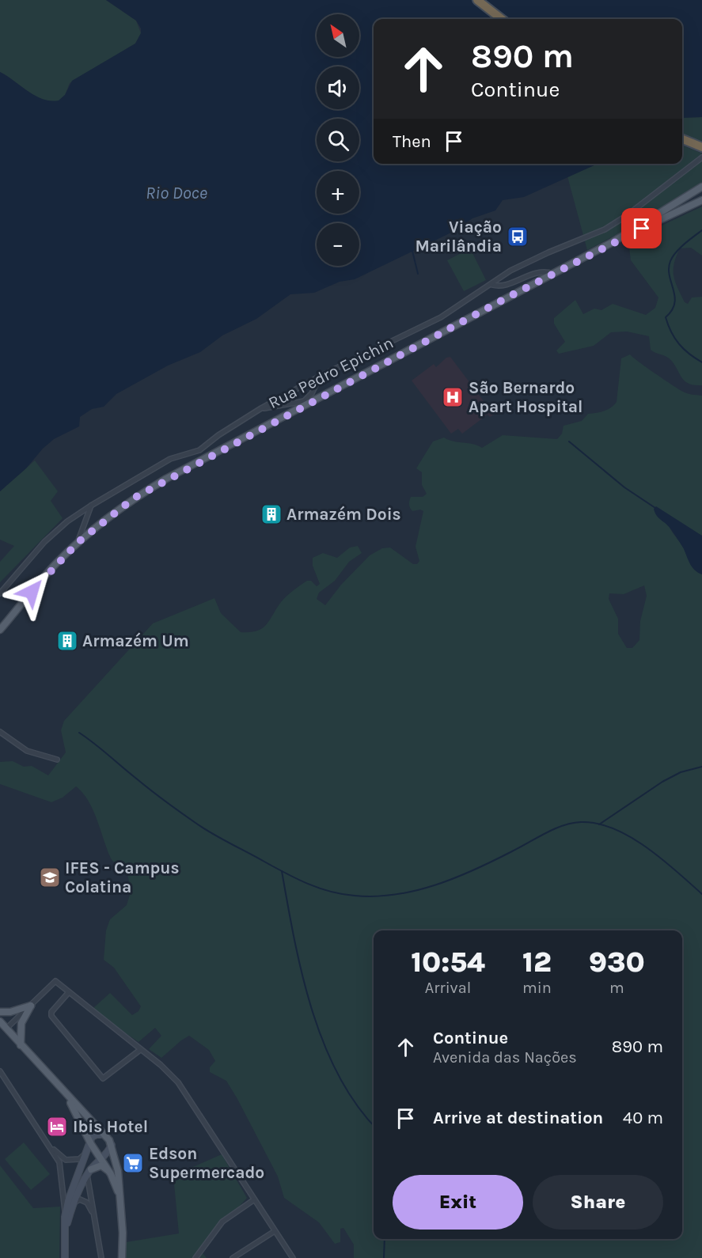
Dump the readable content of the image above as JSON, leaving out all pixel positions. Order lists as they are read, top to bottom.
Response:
{
  "streets": {
    "street": ["Rua Pedro Epichin"]
  },
  "water": ["Rio Doce"],
  "places": {
    "bus stop": ["Viação Marilândia"],
    "hospital": ["São Bernardo Apart Hospital"],
    "building": ["Armazém Dois", "Armazém Um"],
    "school or university": ["IFES - Campus Colatina"],
    "hotel": ["Ibis Hotel"],
    "supermarket": ["Edson Supermercado"]
  },
  "north": "top left",
  "page": {
    "map_buttons": ["+", "−"],
    "turn": ["890 m", "Continue"],
    "then": "Then",
    "eta": [
      "10:54",
      "Arrival",
      "12",
      "min",
      "930",
      "m"
    ],
    "list": [
      {
        "name": "Continue",
        "note": "Avenida das Nações",
        "value": "890 m"
      },
      {
        "name": "Arrive at destination",
        "value": "40 m"
      }
    ],
    "buttons": ["Exit", "Share"]
  }
}
